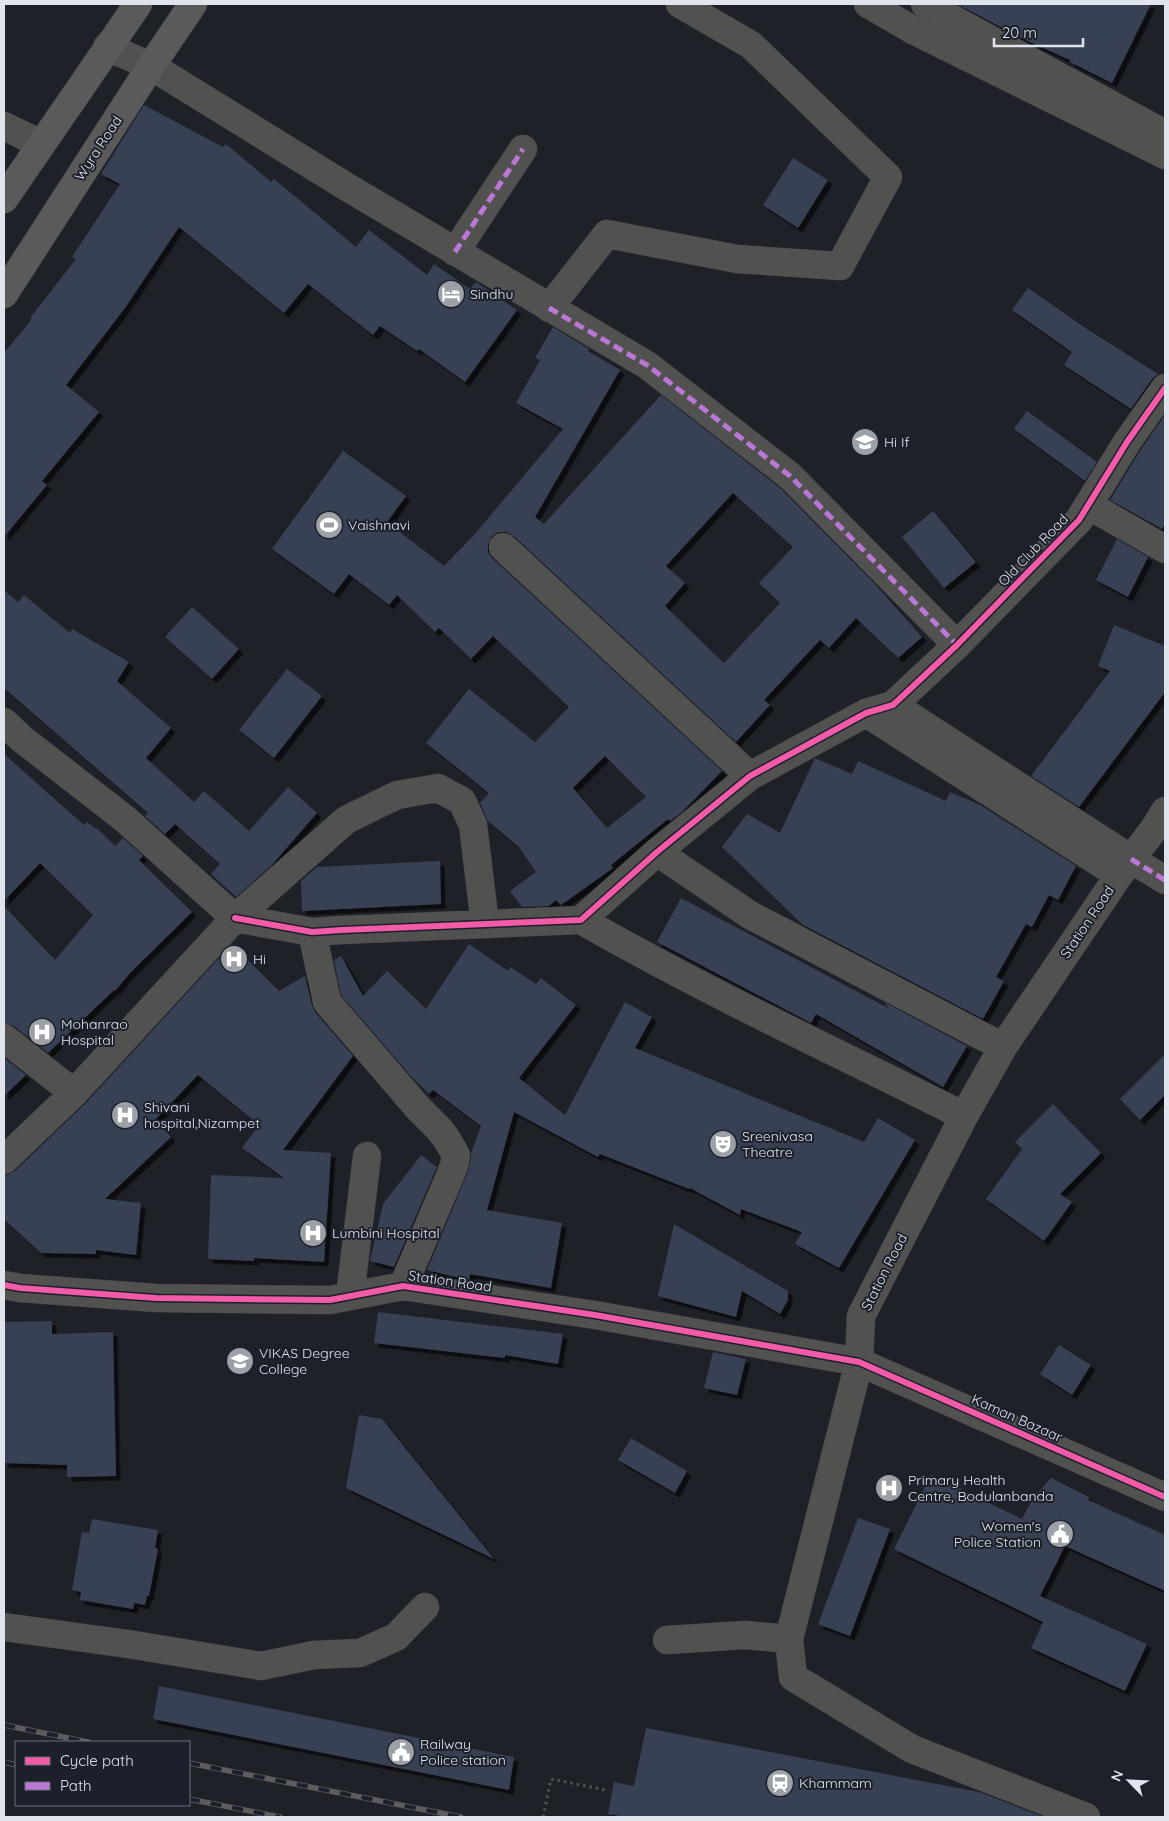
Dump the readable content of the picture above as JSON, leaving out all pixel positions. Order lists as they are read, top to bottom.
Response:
{
  "streets": {
    "main road": ["Wyra Road"],
    "street": ["Old Club Road", "Station Road", "Kaman Bazaar"]
  },
  "crossings": [
    ["Station Road", "Kaman Bazaar"]
  ],
  "places": {
    "hotel": ["Sindhu"],
    "school or university": ["Hi If", "VIKAS Degree College"],
    "sports": ["Vaishnavi"],
    "hospital": [
      "Hi",
      "Mohanrao Hospital",
      "Shivani hospital,Nizampet",
      "Lumbini Hospital",
      "Primary Health Centre, Bodulanbanda"
    ],
    "theatre": ["Sreenivasa Theatre"],
    "public building": ["Women's Police Station", "Railway Police station"],
    "station": ["Khammam"]
  },
  "legend": ["Cycle path", "Path"],
  "scale_bar": "20 m",
  "north": "top left"
}
